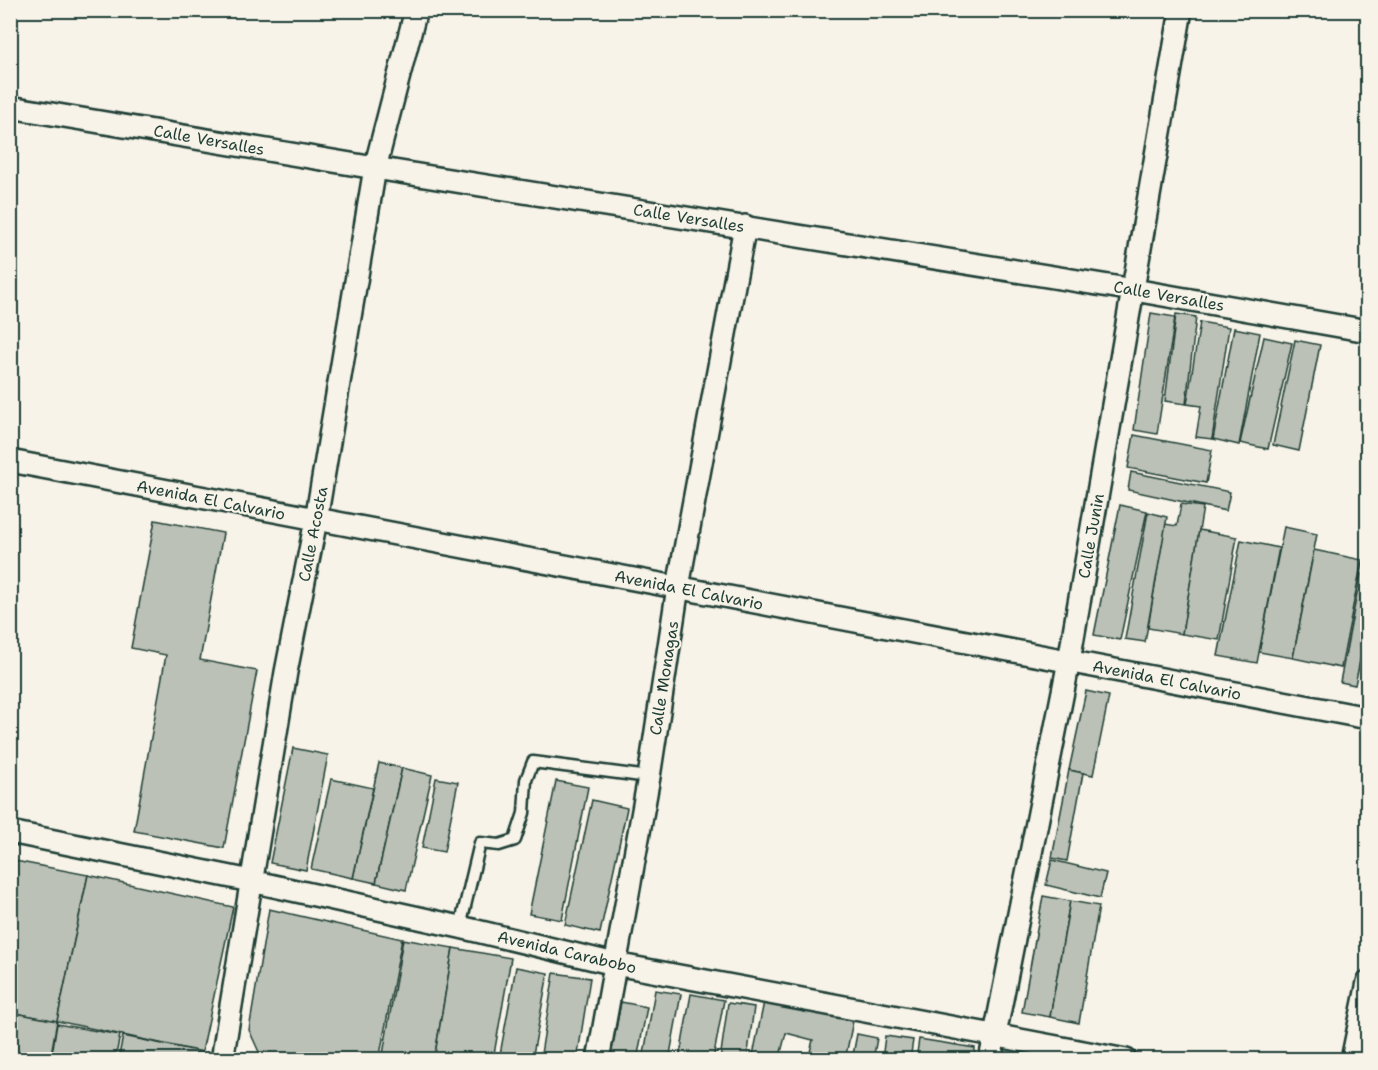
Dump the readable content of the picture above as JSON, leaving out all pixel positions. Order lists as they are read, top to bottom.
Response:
{
  "streets": {
    "street": [
      "Calle Versalles",
      "Avenida El Calvario",
      "Calle Acosta",
      "Calle Junin",
      "Calle Monagas",
      "Avenida Carabobo"
    ]
  },
  "crossings": [
    ["Calle Versalles", "Calle Acosta"],
    ["Calle Versalles", "Calle Junin"],
    ["Calle Versalles", "Calle Monagas"],
    ["Avenida El Calvario", "Calle Acosta"],
    ["Avenida El Calvario", "Calle Junin"],
    ["Avenida El Calvario", "Calle Monagas"],
    ["Calle Acosta", "Avenida Carabobo"],
    ["Calle Junin", "Avenida Carabobo"],
    ["Calle Monagas", "Avenida Carabobo"]
  ]
}
